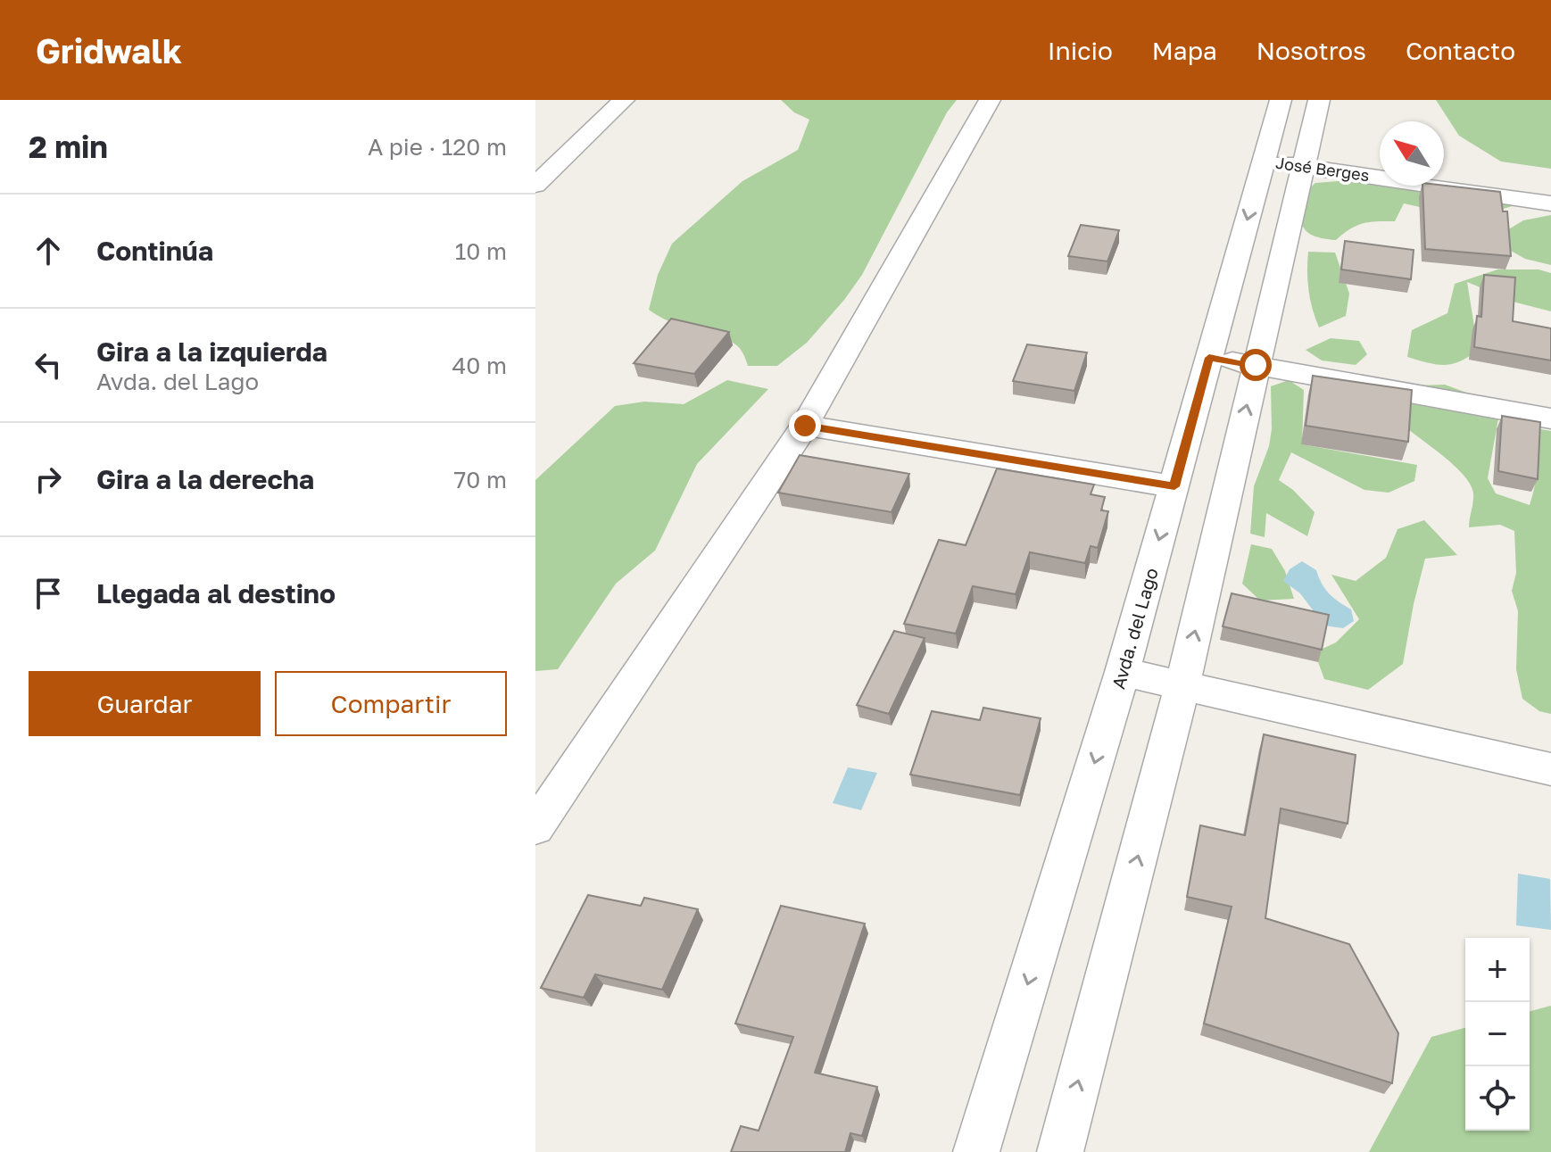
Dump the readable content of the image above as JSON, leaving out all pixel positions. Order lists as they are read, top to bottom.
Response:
{
  "streets": {
    "street": ["José Berges", "Avda. del Lago"]
  },
  "crossings": [
    ["José Berges", "Avda. del Lago"]
  ],
  "north": "top left",
  "page": {
    "header": "Gridwalk",
    "nav": [
      "Inicio",
      "Mapa",
      "Nosotros",
      "Contacto"
    ],
    "heading": ["2 min", "A pie · 120 m"],
    "list": [
      ["Continúa", "10 m"],
      ["Gira a la izquierda", "Avda. del Lago", "40 m"],
      ["Gira a la derecha", "70 m"],
      "Llegada al destino"
    ],
    "buttons": ["Guardar", "Compartir"],
    "map_buttons": ["+", "−"]
  }
}
